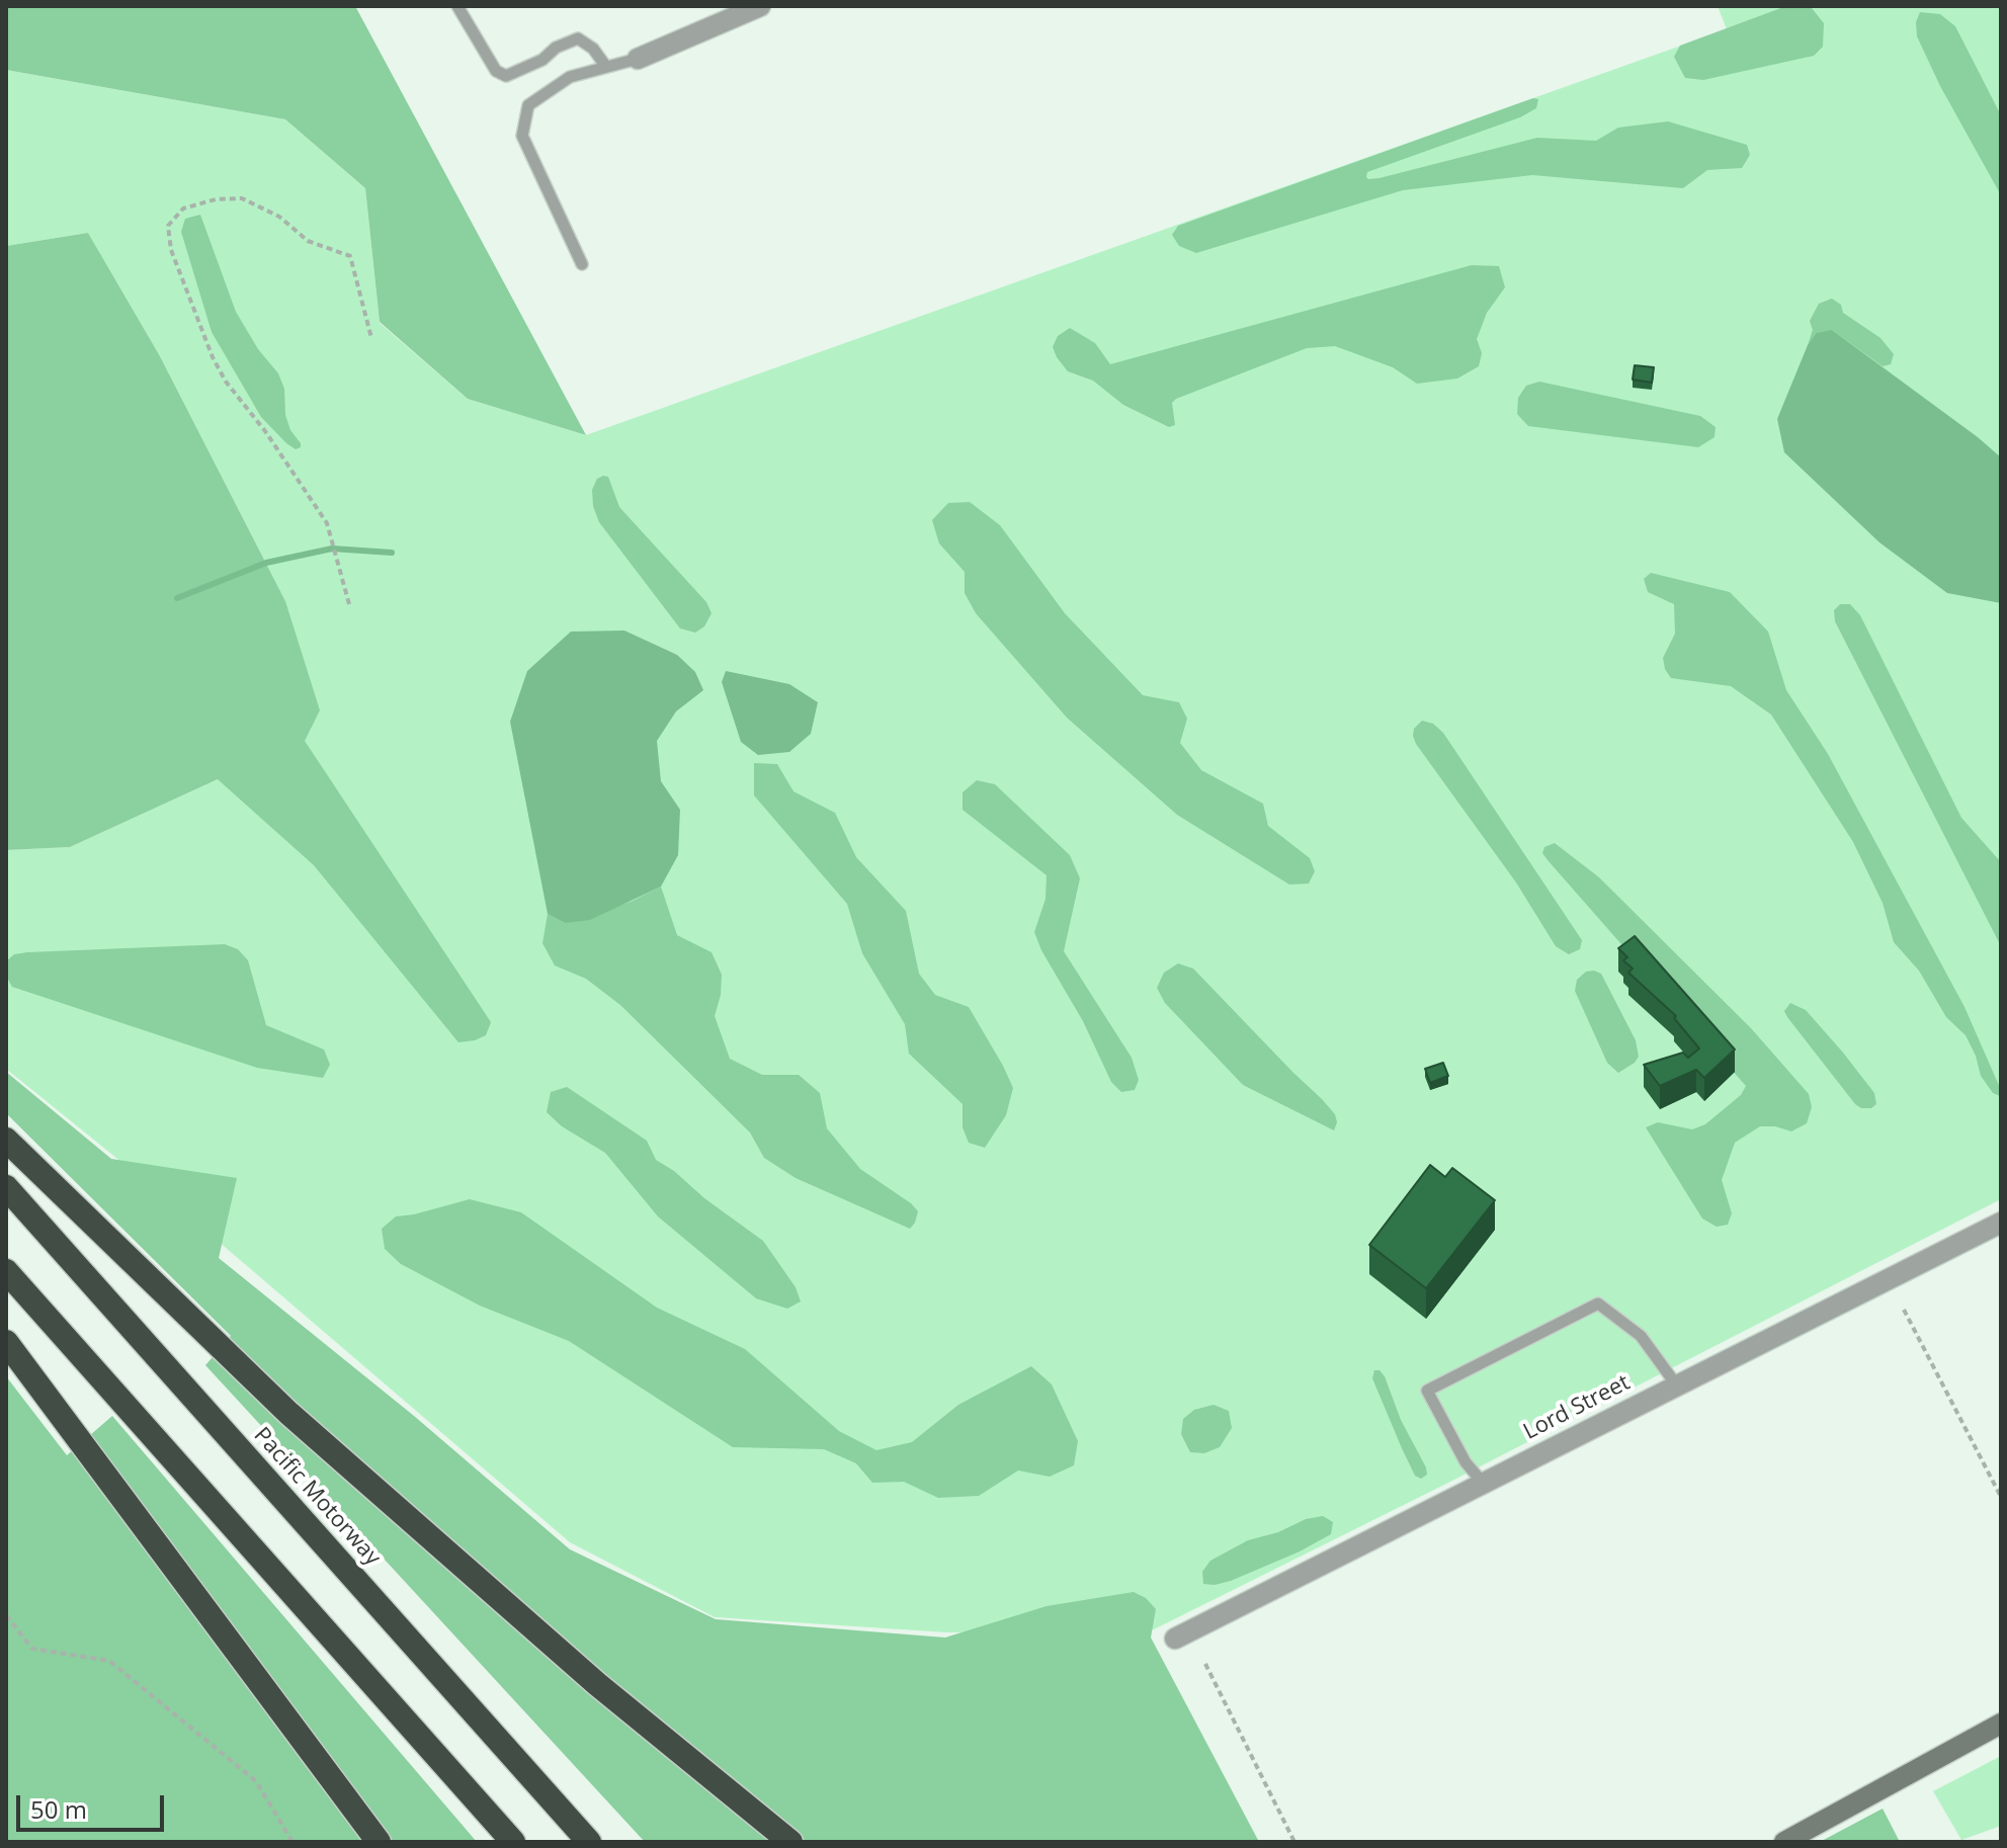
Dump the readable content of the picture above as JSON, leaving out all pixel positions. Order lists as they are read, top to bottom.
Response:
{
  "streets": {
    "highway": ["Pacific Motorway"],
    "street": ["Lord Street"]
  },
  "scale_bar": "50 m"
}
